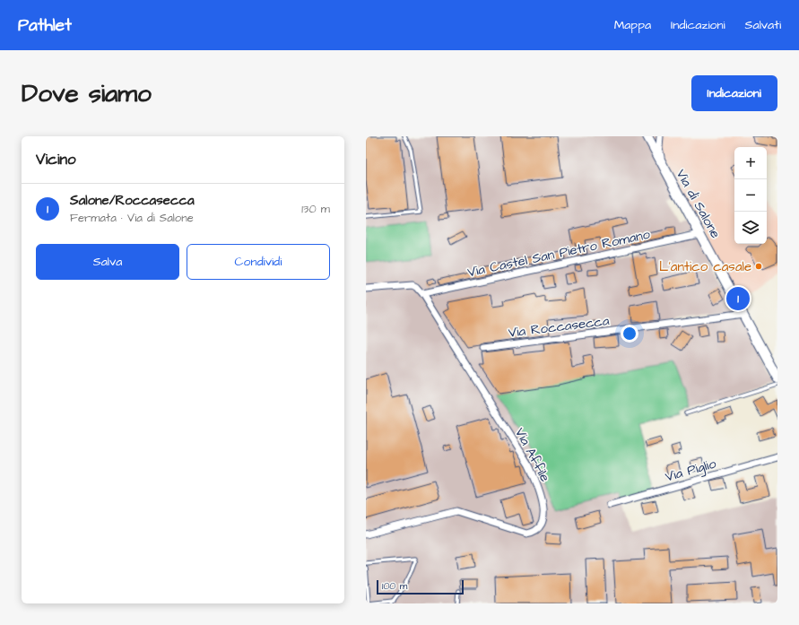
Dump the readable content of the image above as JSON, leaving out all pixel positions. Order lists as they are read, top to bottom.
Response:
{
  "streets": {
    "street": [
      "Via di Salone",
      "Via Castel San Pietro Romano",
      "Via Roccasecca",
      "Via Affile",
      "Via Piglio"
    ]
  },
  "crossings": [
    ["Via di Salone", "Via Castel San Pietro Romano"],
    ["Via di Salone", "Via Roccasecca"],
    ["Via Castel San Pietro Romano", "Via Affile"]
  ],
  "places": ["L'antico casale"],
  "scale_bar": "100 m",
  "page": {
    "header": "Pathlet",
    "nav": ["Mappa", "Indicazioni", "Salvati"],
    "buttons": [
      "Indicazioni",
      ["Salva", "Condividi"]
    ],
    "title": "Dove siamo",
    "heading": "Vicino",
    "map_buttons": ["+", "−"],
    "list": [
      {
        "mark": "1",
        "name": "Salone/Roccasecca",
        "note": "Fermata · Via di Salone",
        "value": "130 m"
      }
    ],
    "pins": "1",
    "scale": "100 m"
  }
}
